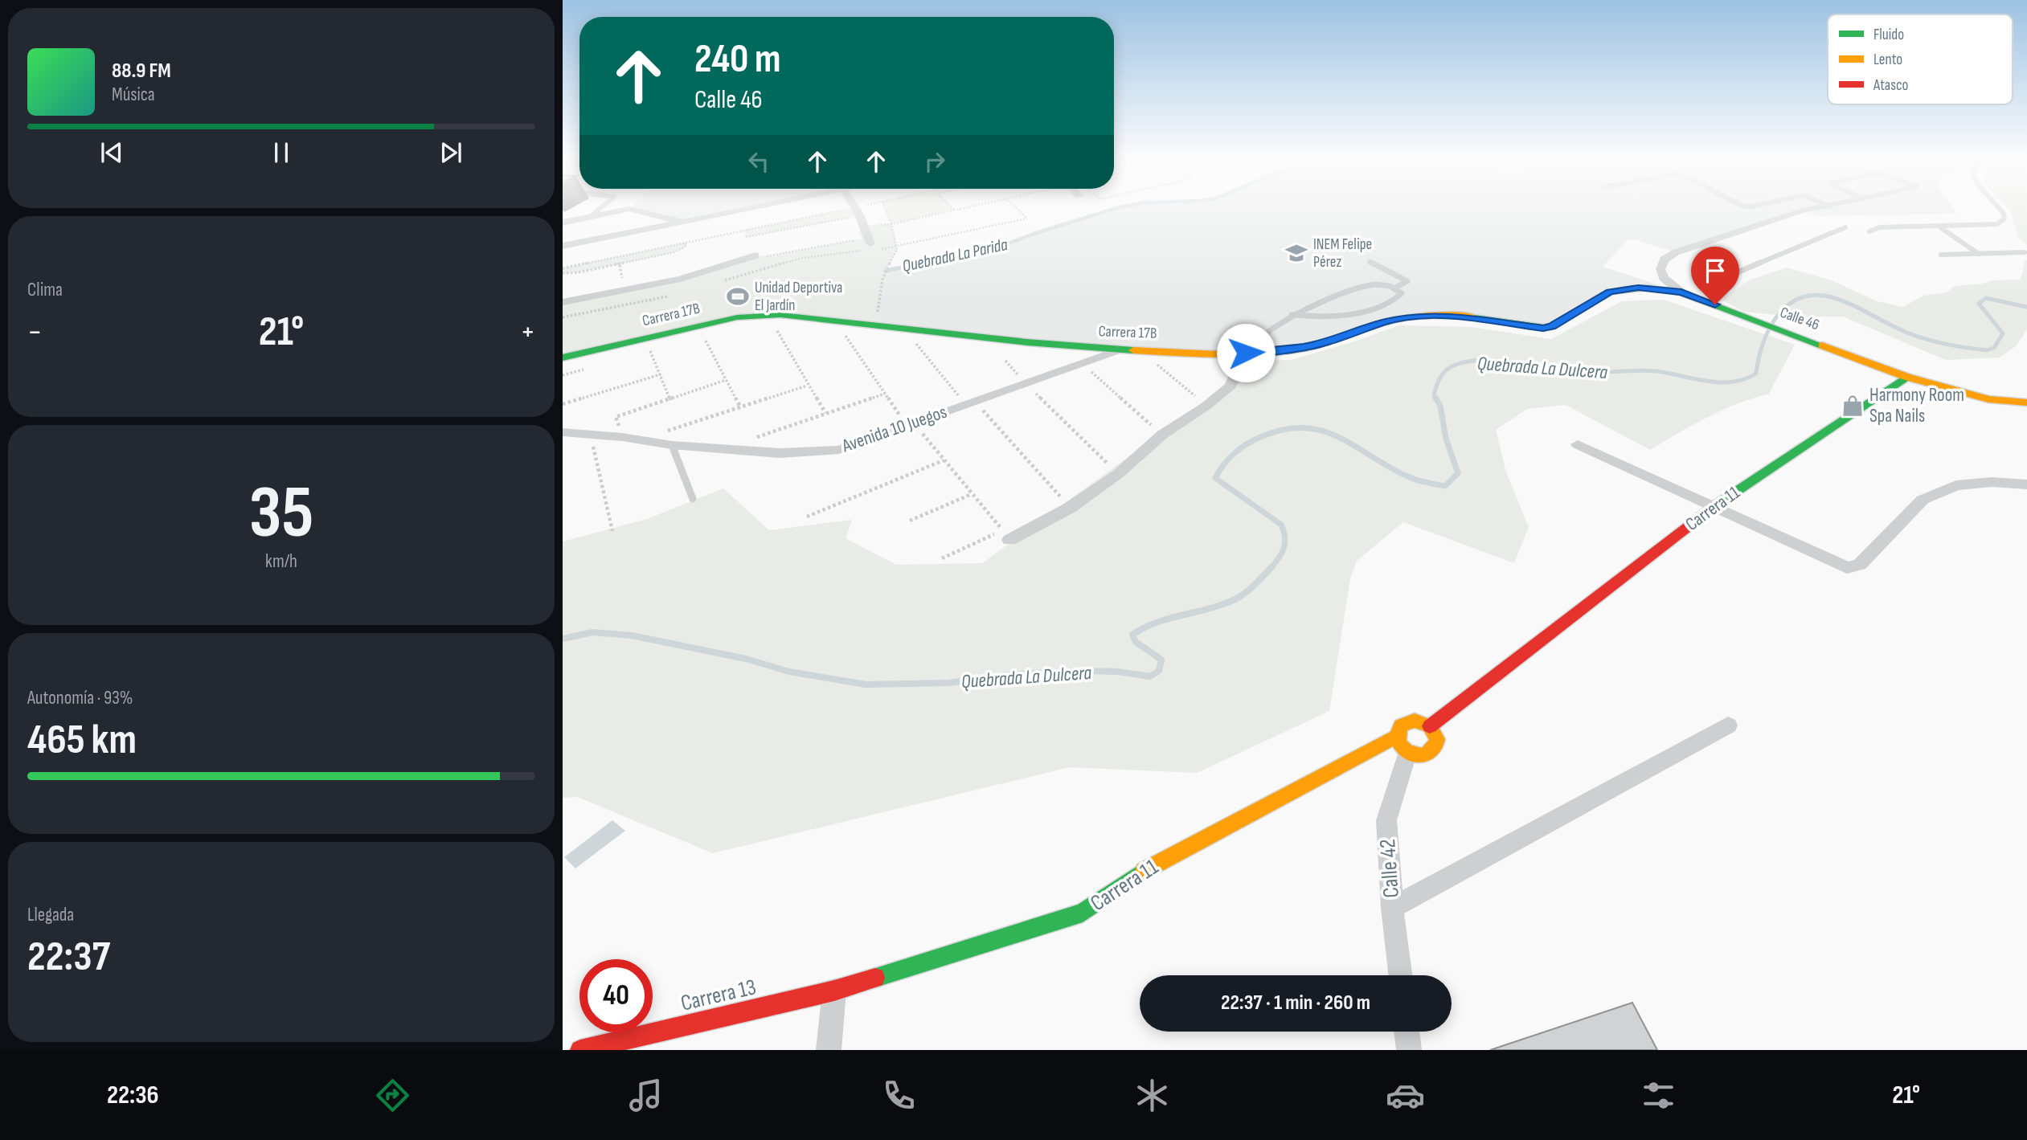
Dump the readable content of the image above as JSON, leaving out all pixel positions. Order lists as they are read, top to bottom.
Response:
{
  "streets": {
    "street": [
      "Carrera 17B",
      "Calle 46",
      "Avenida 10 Juegos",
      "Carrera 11",
      "Calle 42",
      "Carrera 13"
    ]
  },
  "crossings": [
    ["Carrera 17B", "Calle 46"],
    ["Carrera 17B", "Avenida 10 Juegos"],
    ["Calle 46", "Carrera 11"],
    ["Carrera 11", "Calle 42"],
    ["Carrera 11", "Carrera 13"]
  ],
  "water": ["Quebrada La Parida", "Quebrada La Dulcera"],
  "places": {
    "school or university": ["INEM Felipe Pérez"],
    "sports": ["Unidad Deportiva El Jardín"],
    "shop": ["Harmony Room Spa Nails"]
  },
  "legend": ["Fluido", "Lento", "Atasco"],
  "page": {
    "turn": ["240 m", "Calle 46"],
    "song": ["88.9 FM", "Música"],
    "tile": [
      "Clima",
      ["35", "km/h"],
      ["Autonomía · 93%", "465 km"],
      ["Llegada", "22:37"]
    ],
    "heat": ["−", "21°", "+"],
    "limit": "40",
    "trip": "22:37 · 1 min · 260 m",
    "tabs": ["22:36", "21°"]
  }
}
